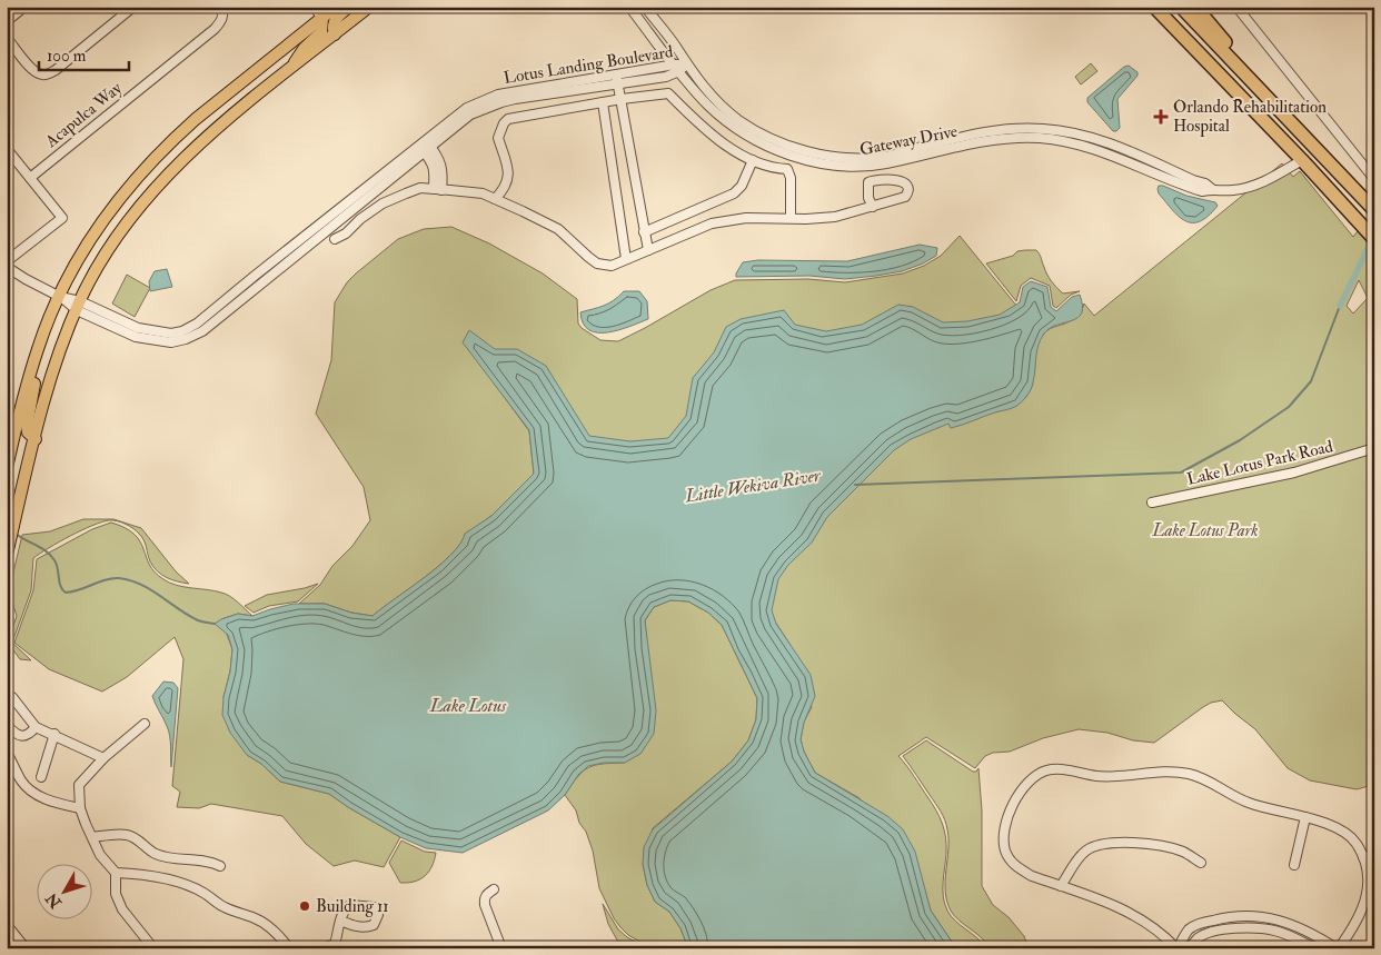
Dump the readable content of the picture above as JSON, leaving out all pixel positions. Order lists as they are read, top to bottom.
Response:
{
  "streets": {
    "street": [
      "Lotus Landing Boulevard",
      "Acapulca Way",
      "Gateway Drive",
      "Lake Lotus Park Road"
    ]
  },
  "crossings": [
    ["Lotus Landing Boulevard", "Gateway Drive"]
  ],
  "water": ["Little Wekiva River", "Lake Lotus"],
  "parks": ["Lake Lotus Park"],
  "places": {
    "health": ["Orlando Rehabilitation Hospital"],
    "other": ["Building 11"]
  },
  "scale_bar": "100 m",
  "north": "bottom left"
}
